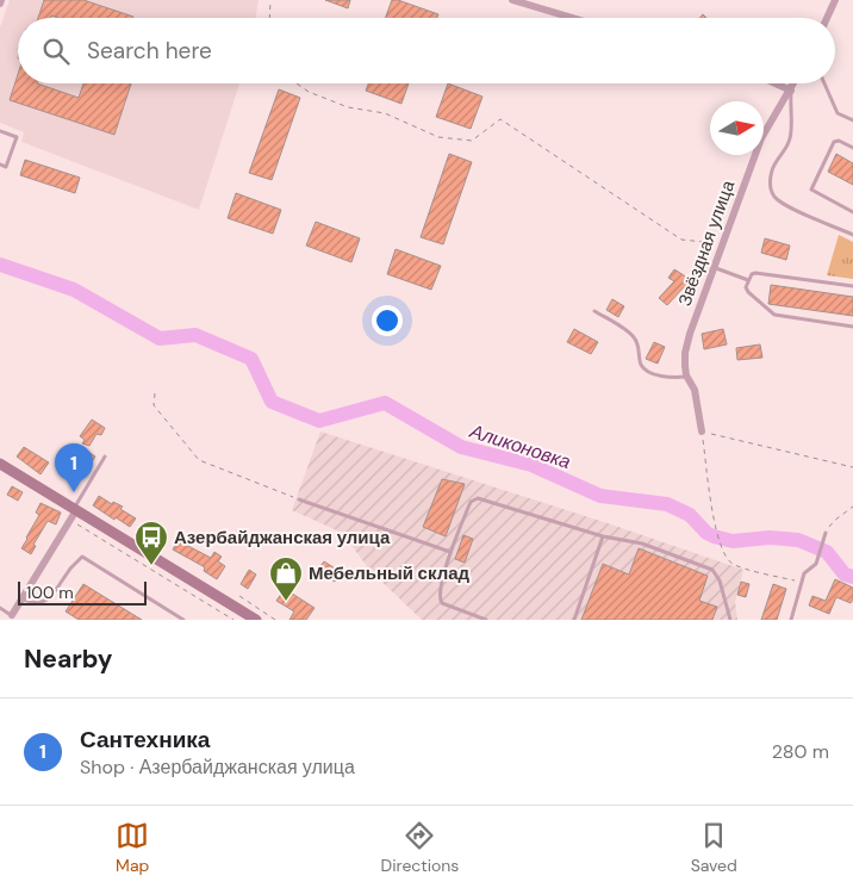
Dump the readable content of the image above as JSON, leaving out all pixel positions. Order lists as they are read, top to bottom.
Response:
{
  "streets": {
    "street": ["Звёздная улица"]
  },
  "water": ["Аликоновка"],
  "places": {
    "bus stop": ["Азербайджанская улица"],
    "shop": ["Мебельный склад"]
  },
  "scale_bar": "100 m",
  "north": "right",
  "page": {
    "search": "Search here",
    "pins": "1",
    "scale": "100 m",
    "heading": "Nearby",
    "list": [
      {
        "mark": "1",
        "name": "Сантехника",
        "note": "Shop · Азербайджанская улица",
        "value": "280 m"
      }
    ],
    "nav": ["Map", "Directions", "Saved"]
  }
}
